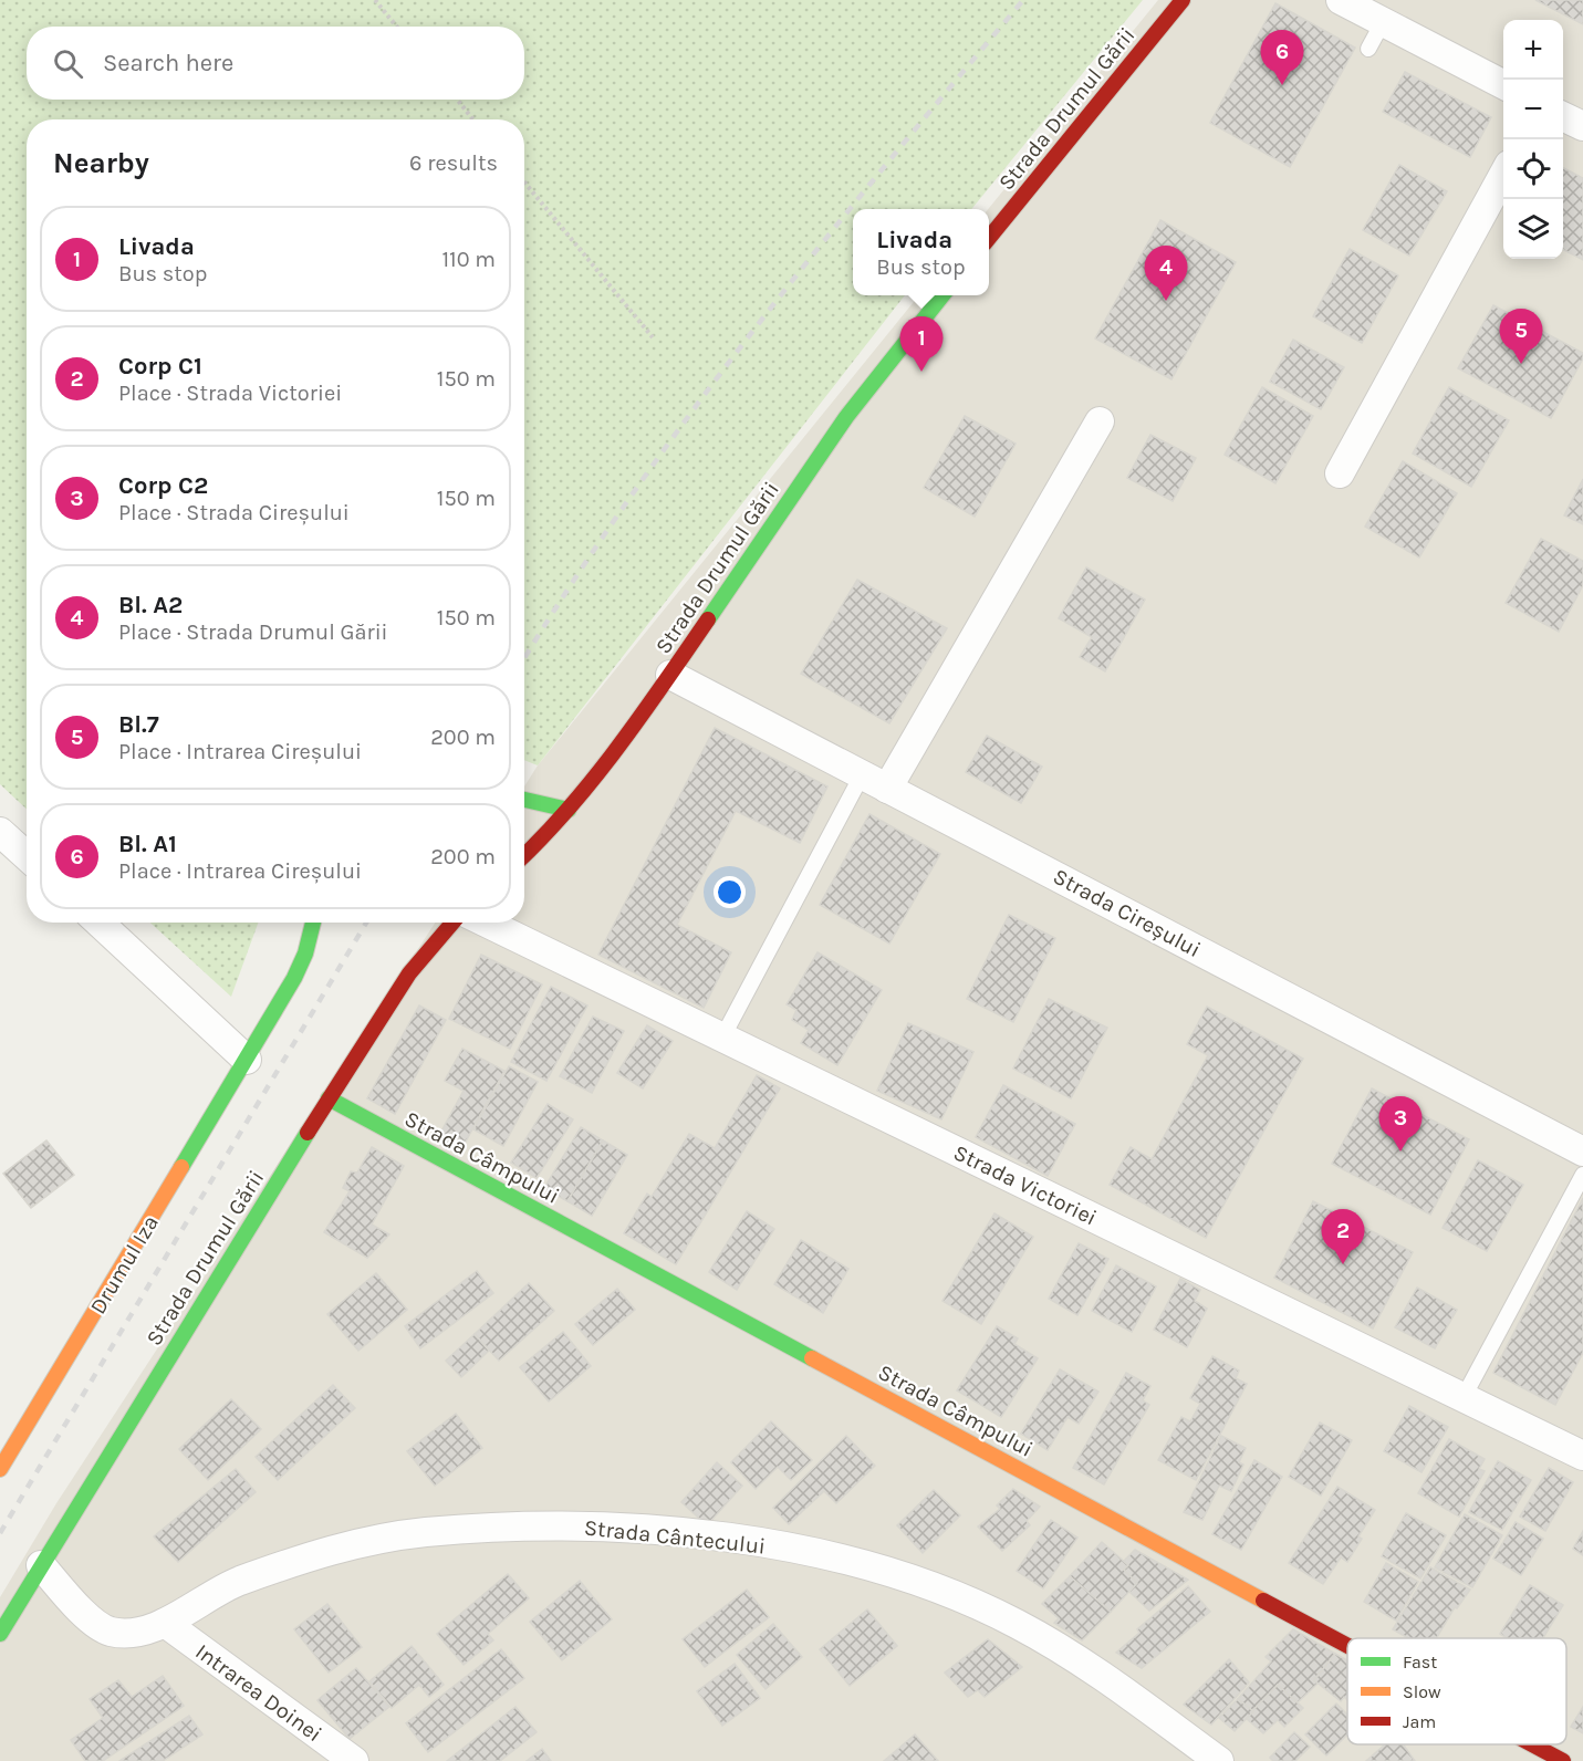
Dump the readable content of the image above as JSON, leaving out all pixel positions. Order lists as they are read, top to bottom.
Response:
{
  "streets": {
    "street": [
      "Strada Drumul Gării",
      "Strada Cireșului",
      "Strada Câmpului",
      "Strada Victoriei",
      "Drumul Iza",
      "Strada Cântecului",
      "Intrarea Doinei"
    ]
  },
  "crossings": [
    ["Strada Drumul Gării", "Strada Cireșului"],
    ["Strada Drumul Gării", "Strada Câmpului"],
    ["Strada Drumul Gării", "Strada Cântecului"],
    ["Strada Cântecului", "Intrarea Doinei"]
  ],
  "legend": ["Fast", "Slow", "Jam"],
  "page": {
    "map_buttons": ["+", "−"],
    "search": "Search here",
    "pins": [
      "6",
      "4",
      "5",
      "1",
      "3",
      "2"
    ],
    "heading": ["Nearby", "6 results"],
    "list": [
      {
        "mark": "1",
        "name": "Livada",
        "note": "Bus stop",
        "value": "110 m"
      },
      {
        "mark": "2",
        "name": "Corp C1",
        "note": "Place · Strada Victoriei",
        "value": "150 m"
      },
      {
        "mark": "3",
        "name": "Corp C2",
        "note": "Place · Strada Cireșului",
        "value": "150 m"
      },
      {
        "mark": "4",
        "name": "Bl. A2",
        "note": "Place · Strada Drumul Gării",
        "value": "150 m"
      },
      {
        "mark": "5",
        "name": "Bl.7",
        "note": "Place · Intrarea Cireșului",
        "value": "200 m"
      },
      {
        "mark": "6",
        "name": "Bl. A1",
        "note": "Place · Intrarea Cireșului",
        "value": "200 m"
      }
    ],
    "popup": ["Livada", "Bus stop"]
  }
}
